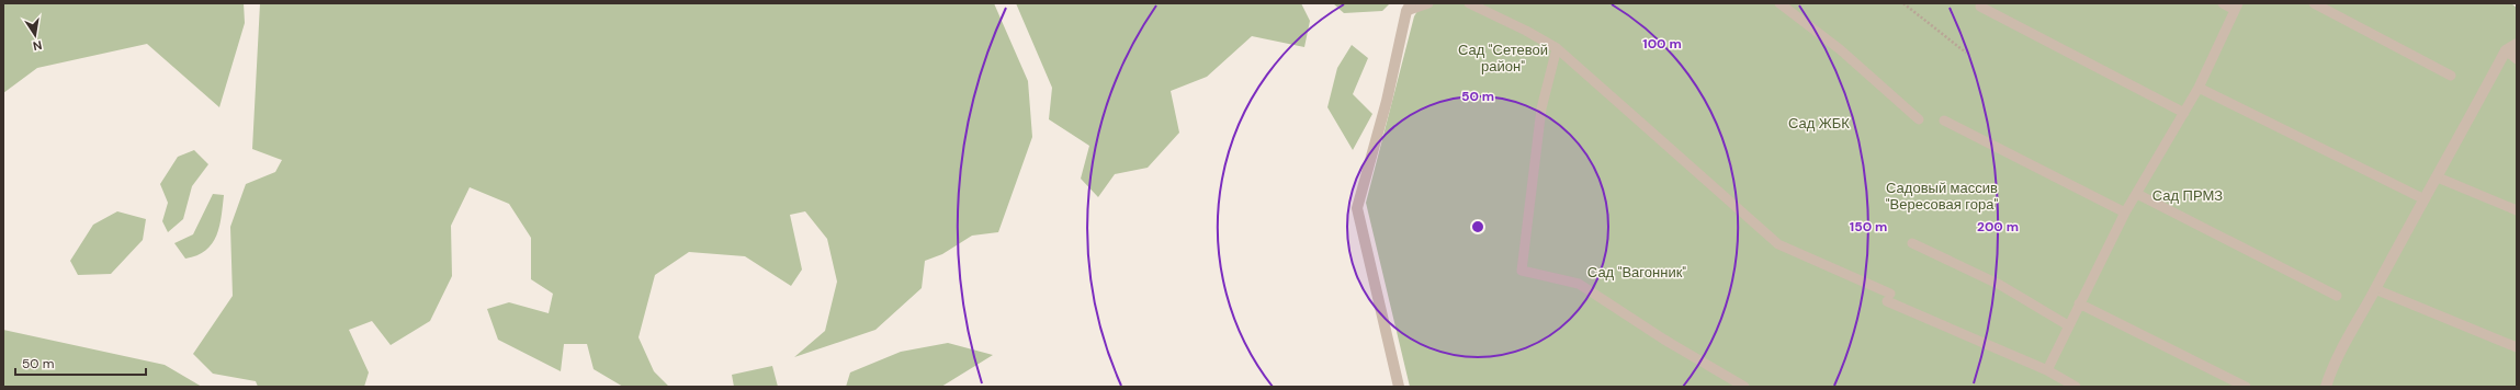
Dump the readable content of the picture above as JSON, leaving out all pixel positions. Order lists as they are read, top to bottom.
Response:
{
  "parks": [
    "Сад \"Сетевой район\"",
    "Сад ЖБК",
    "Садовый массив \"Вересовая гора\"",
    "Сад ПРМЗ",
    "Сад \"Вагонник\""
  ],
  "scale_bar": "50 m",
  "north": "bottom",
  "rings": [
    "100 m",
    "50 m",
    "150 m",
    "200 m"
  ]
}
